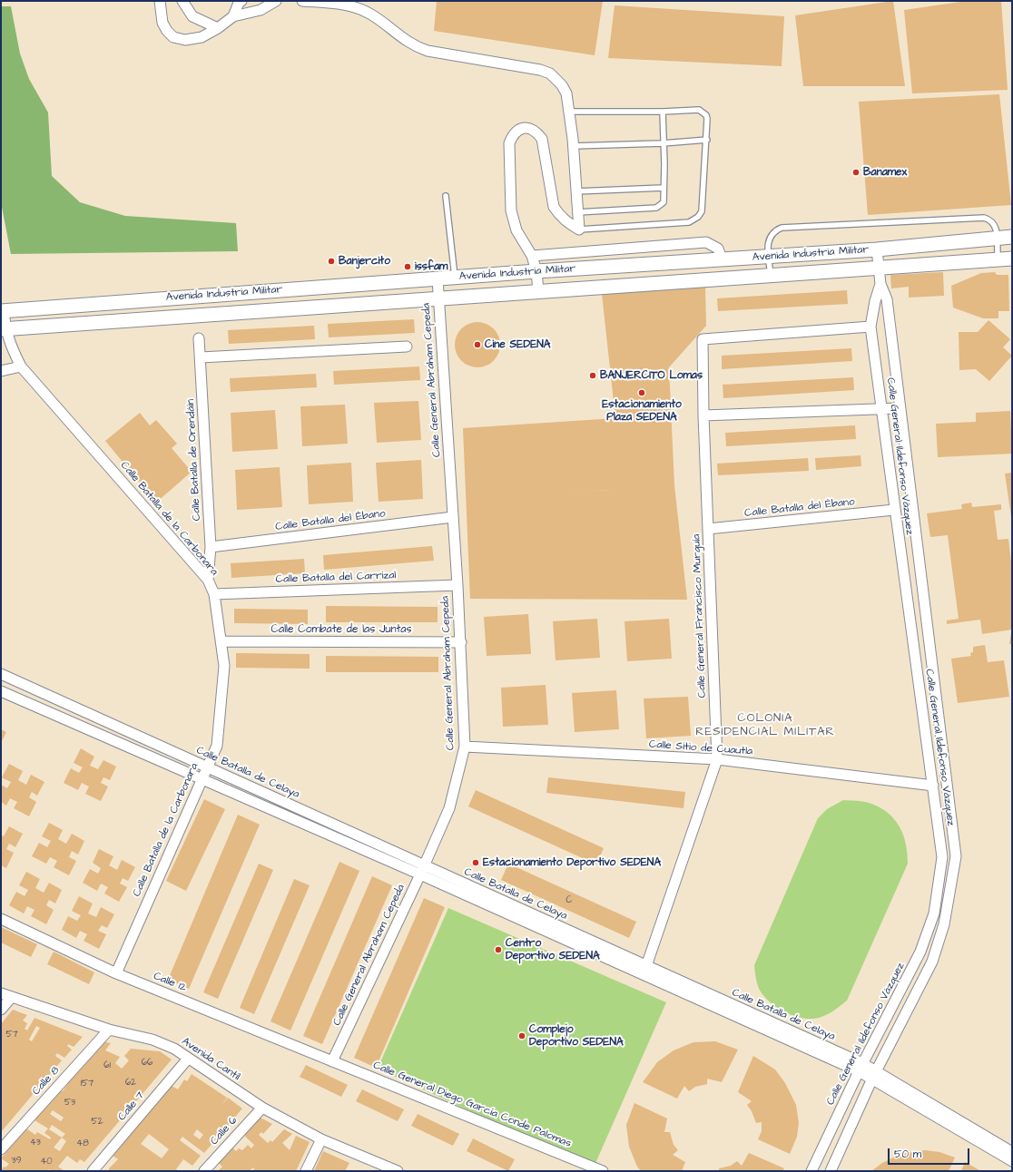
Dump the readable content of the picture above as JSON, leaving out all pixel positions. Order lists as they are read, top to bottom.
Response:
{
  "streets": {
    "main road": ["Avenida Industria Militar"],
    "street": [
      "Calle General Abraham Cepeda",
      "Calle General Ildefonso Vázquez",
      "Calle Batalla de Orendáin",
      "Calle Batalla del Ébano",
      "Calle Batalla de la Carbonara",
      "Calle Batalla del Carrizal",
      "Calle General Francisco Murguía",
      "Calle Combate de las Juntas",
      "Calle Sitio de Cuautla",
      "Calle Batalla de Celaya",
      "Calle 12",
      "Avenida Cantíl",
      "Calle 8",
      "Calle General Diego García Conde Palomas",
      "Calle 7",
      "Calle 6"
    ]
  },
  "crossings": [
    ["Avenida Industria Militar", "Calle General Abraham Cepeda"],
    ["Avenida Industria Militar", "Calle General Ildefonso Vázquez"],
    ["Avenida Industria Militar", "Calle Batalla de la Carbonara"],
    ["Calle General Abraham Cepeda", "Calle Batalla del Ébano"],
    ["Calle General Abraham Cepeda", "Calle Batalla del Carrizal"],
    ["Calle General Abraham Cepeda", "Calle Combate de las Juntas"],
    ["Calle General Abraham Cepeda", "Calle Sitio de Cuautla"],
    ["Calle General Abraham Cepeda", "Calle Batalla de Celaya"],
    ["Calle General Abraham Cepeda", "Calle 12"],
    ["Calle General Abraham Cepeda", "Calle General Diego García Conde Palomas"],
    ["Calle General Ildefonso Vázquez", "Calle Batalla del Ébano"],
    ["Calle General Ildefonso Vázquez", "Calle General Francisco Murguía"],
    ["Calle General Ildefonso Vázquez", "Calle Sitio de Cuautla"],
    ["Calle General Ildefonso Vázquez", "Calle Batalla de Celaya"],
    ["Calle Batalla de Orendáin", "Calle Batalla del Ébano"],
    ["Calle Batalla de Orendáin", "Calle Batalla de la Carbonara"],
    ["Calle Batalla del Ébano", "Calle General Francisco Murguía"],
    ["Calle Batalla de la Carbonara", "Calle Batalla del Carrizal"],
    ["Calle Batalla de la Carbonara", "Calle Combate de las Juntas"],
    ["Calle Batalla de la Carbonara", "Calle Batalla de Celaya"],
    ["Calle Batalla de la Carbonara", "Calle 12"],
    ["Calle General Francisco Murguía", "Calle Sitio de Cuautla"],
    ["Calle General Francisco Murguía", "Calle Batalla de Celaya"],
    ["Calle 12", "Calle General Diego García Conde Palomas"],
    ["Avenida Cantíl", "Calle 8"],
    ["Avenida Cantíl", "Calle 7"],
    ["Avenida Cantíl", "Calle 6"]
  ],
  "districts": ["COLONIA RESIDENCIAL MILITAR"],
  "places": [
    "Banamex",
    "Banjercito",
    "issfam",
    "Cine SEDENA",
    "BANJERCITO Lomas",
    "Estacionamiento Plaza SEDENA",
    "Estacionamiento Deportivo SEDENA",
    "Centro Deportivo SEDENA",
    "Complejo Deportivo SEDENA"
  ],
  "house_numbers": [
    "C",
    "57",
    "66",
    "61",
    "62",
    "157",
    "53",
    "52",
    "43",
    "48",
    "39",
    "40"
  ],
  "scale_bar": "50 m"
}
